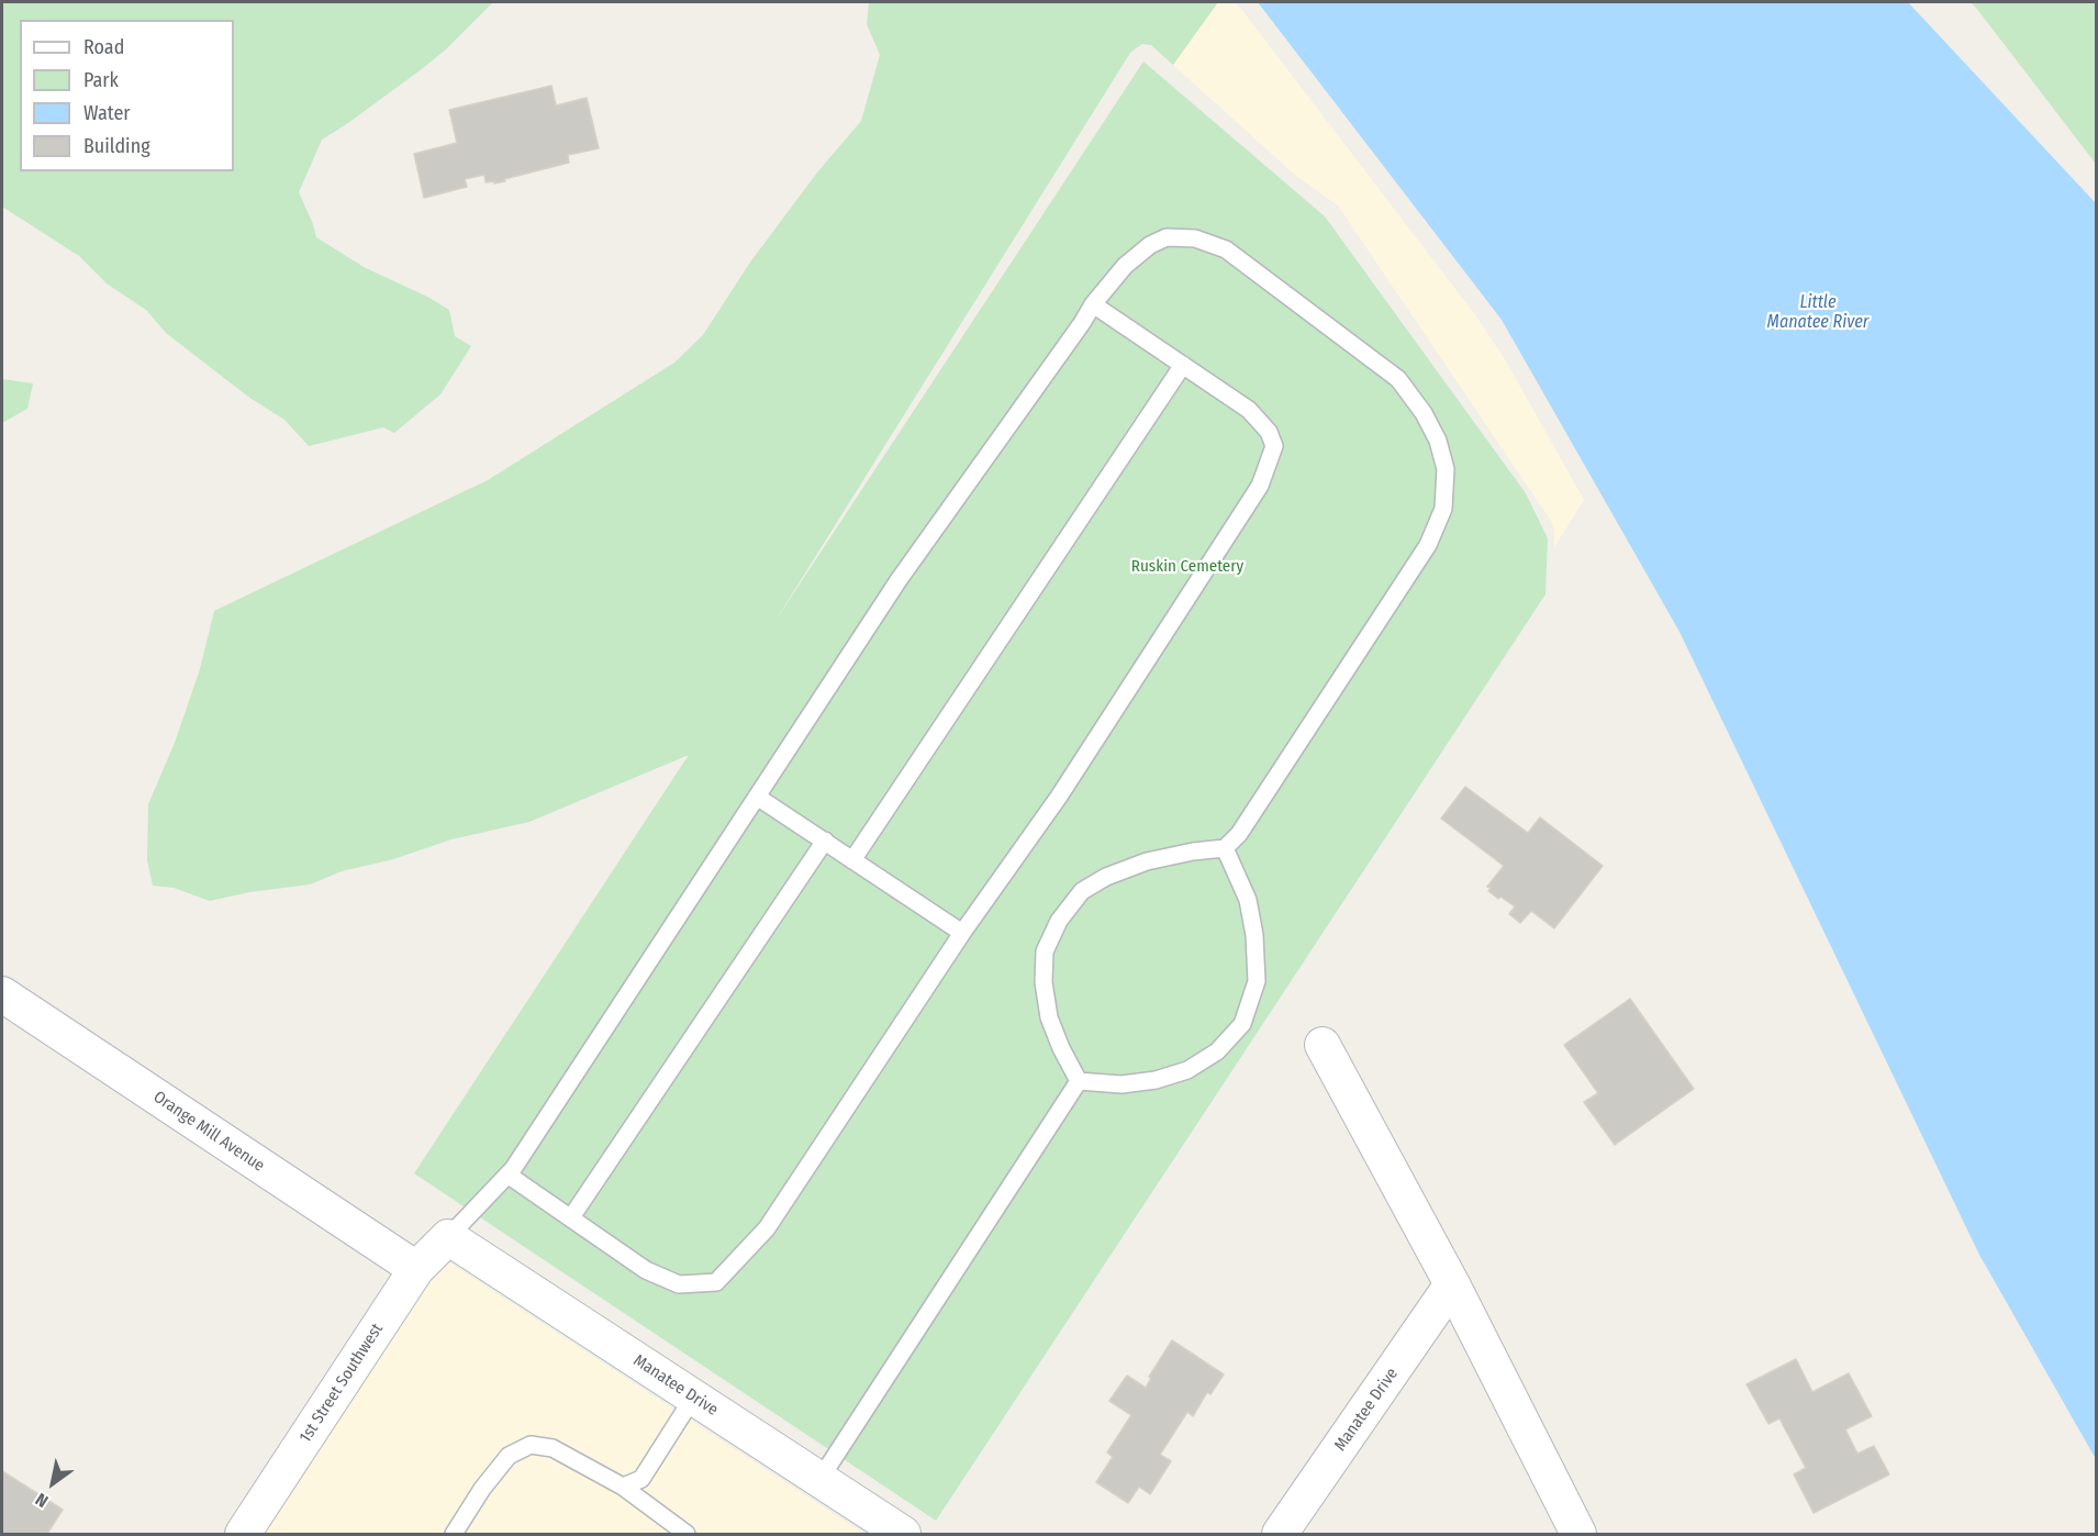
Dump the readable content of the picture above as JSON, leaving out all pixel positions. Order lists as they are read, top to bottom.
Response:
{
  "streets": {
    "street": ["Orange Mill Avenue", "1st Street Southwest", "Manatee Drive"]
  },
  "crossings": [
    ["Orange Mill Avenue", "1st Street Southwest"],
    ["1st Street Southwest", "Manatee Drive"]
  ],
  "water": ["Little Manatee River"],
  "parks": ["Ruskin Cemetery"],
  "legend": [
    "Road",
    "Park",
    "Water",
    "Building"
  ],
  "north": "bottom left"
}
